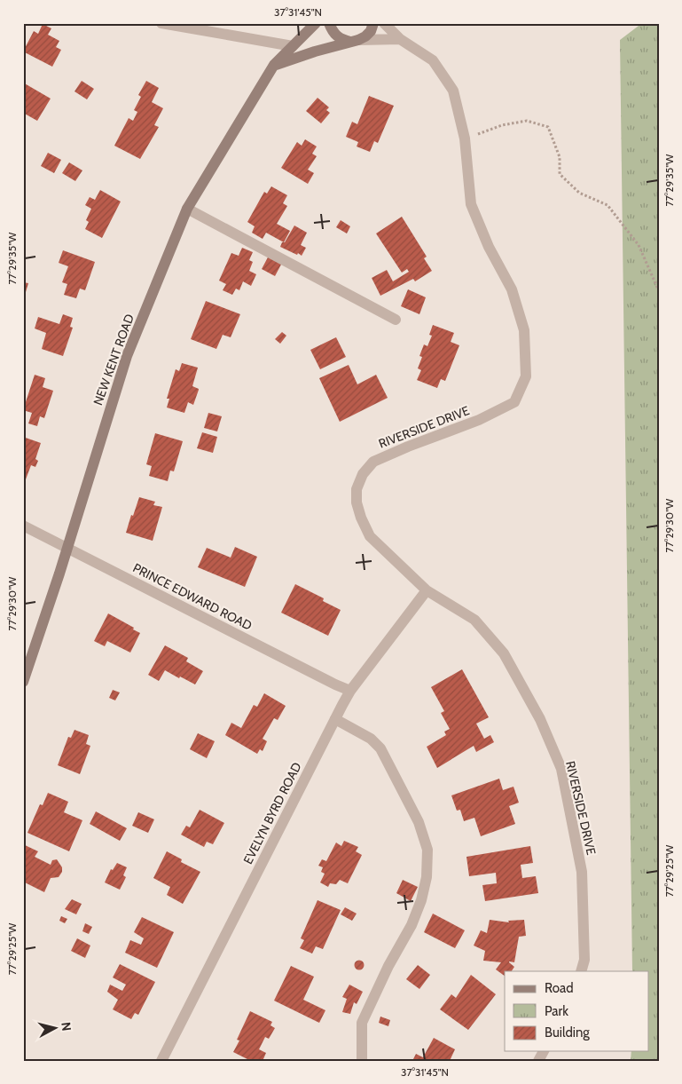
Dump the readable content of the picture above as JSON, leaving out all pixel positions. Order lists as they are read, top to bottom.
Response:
{
  "streets": {
    "street": [
      "NEW KENT ROAD",
      "RIVERSIDE DRIVE",
      "PRINCE EDWARD ROAD",
      "EVELYN BYRD ROAD"
    ]
  },
  "crossings": [
    ["NEW KENT ROAD", "PRINCE EDWARD ROAD"],
    ["RIVERSIDE DRIVE", "EVELYN BYRD ROAD"],
    ["PRINCE EDWARD ROAD", "EVELYN BYRD ROAD"]
  ],
  "legend": ["Road", "Park", "Building"],
  "north": "right",
  "coordinates": [
    "37°31'45\"N",
    "77°29'35\"W",
    "77°29'30\"W",
    "77°29'25\"W"
  ]
}
